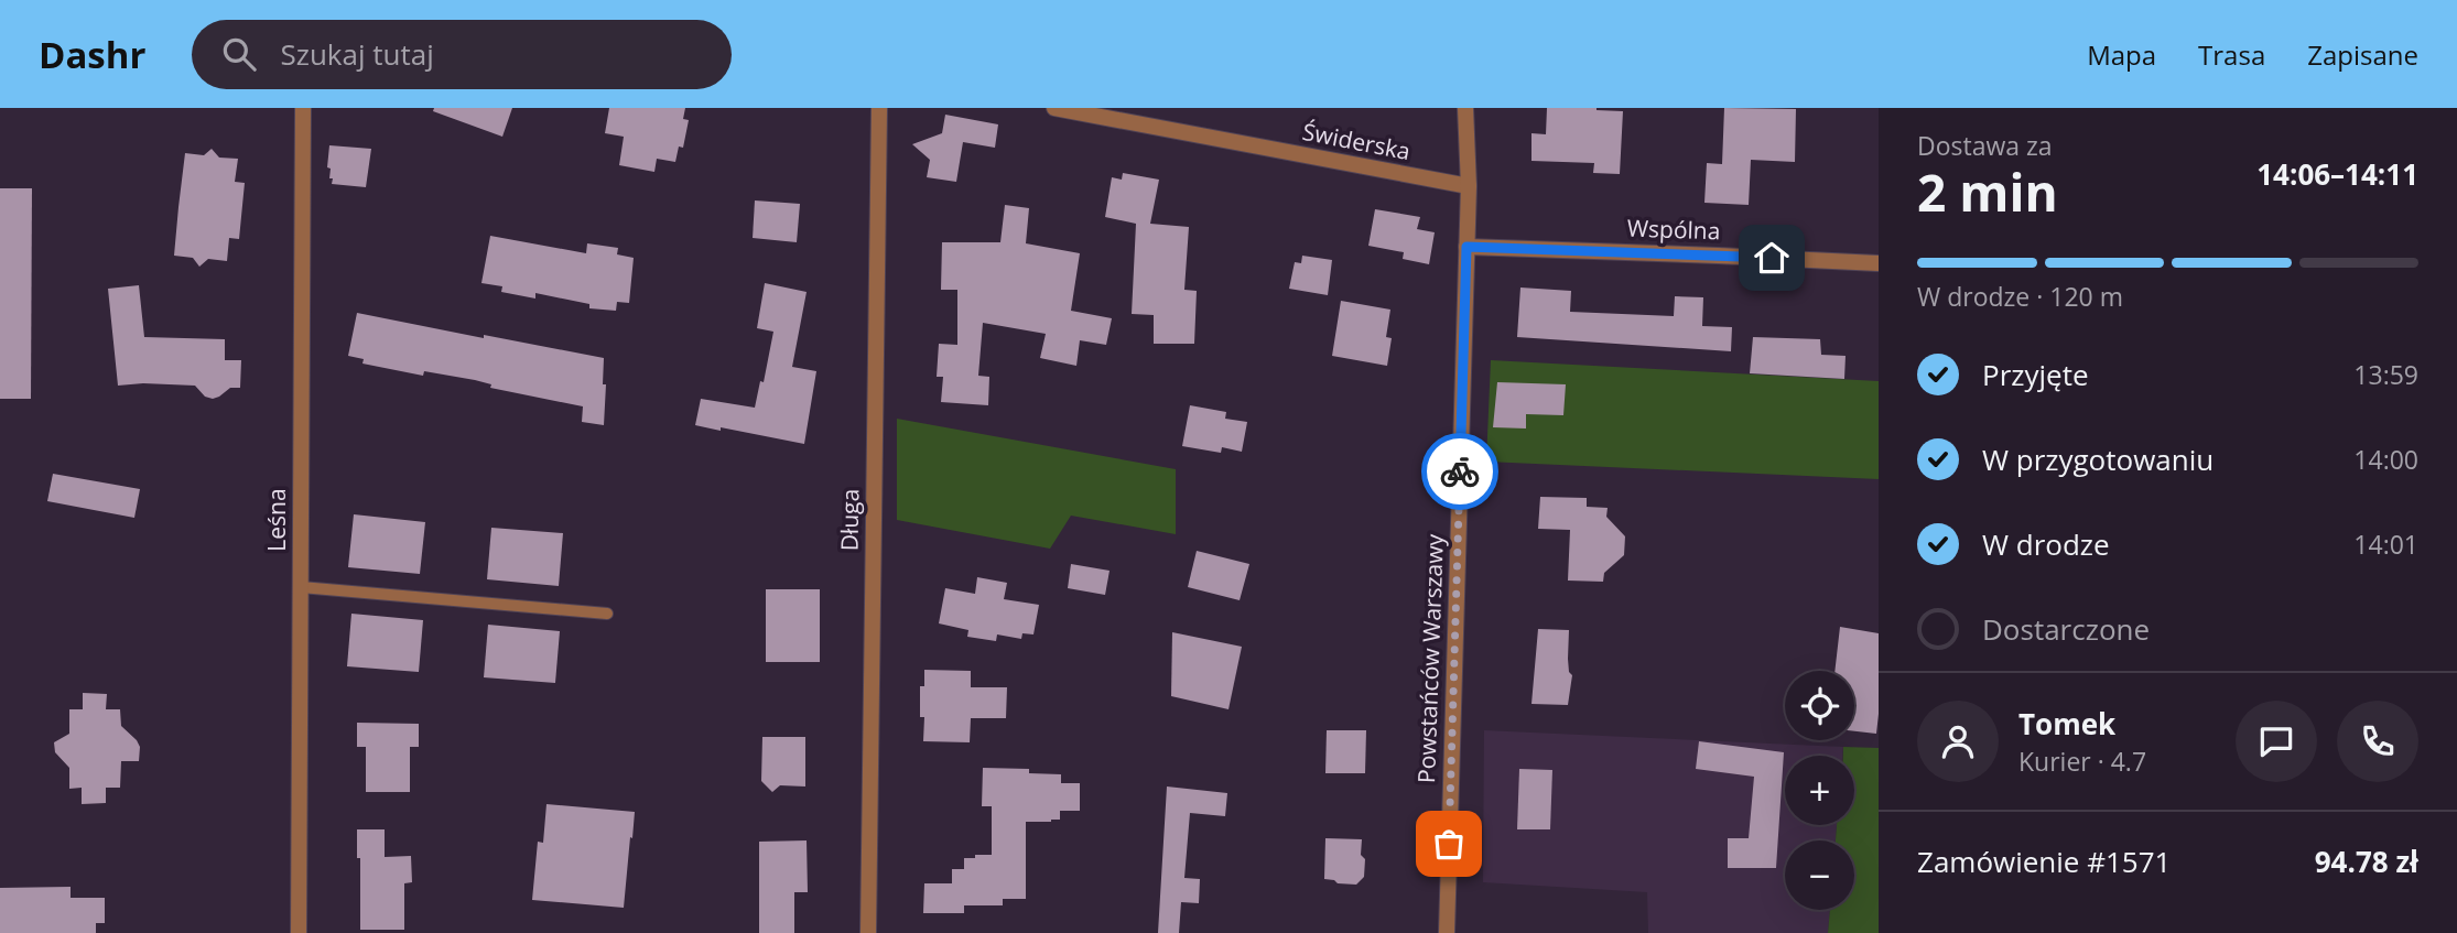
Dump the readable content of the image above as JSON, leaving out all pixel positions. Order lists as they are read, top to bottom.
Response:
{
  "streets": {
    "street": [
      "Świderska",
      "Wspólna",
      "Leśna",
      "Długa",
      "Powstańców Warszawy"
    ]
  },
  "crossings": [
    ["Świderska", "Powstańców Warszawy"],
    ["Wspólna", "Powstańców Warszawy"]
  ],
  "page": {
    "header": "Dashr",
    "search": "Szukaj tutaj",
    "nav": ["Mapa", "Trasa", "Zapisane"],
    "heading": ["2 min", "Dostawa za", "14:06–14:11"],
    "panel": [
      "Tomek",
      "Kurier · 4.7",
      "Zamówienie #1571",
      "94.78 zł"
    ],
    "bar": "W drodze · 120 m",
    "list": [
      ["Przyjęte", "13:59"],
      ["W przygotowaniu", "14:00"],
      ["W drodze", "14:01"],
      "Dostarczone"
    ],
    "map_buttons": ["+", "−"]
  }
}
